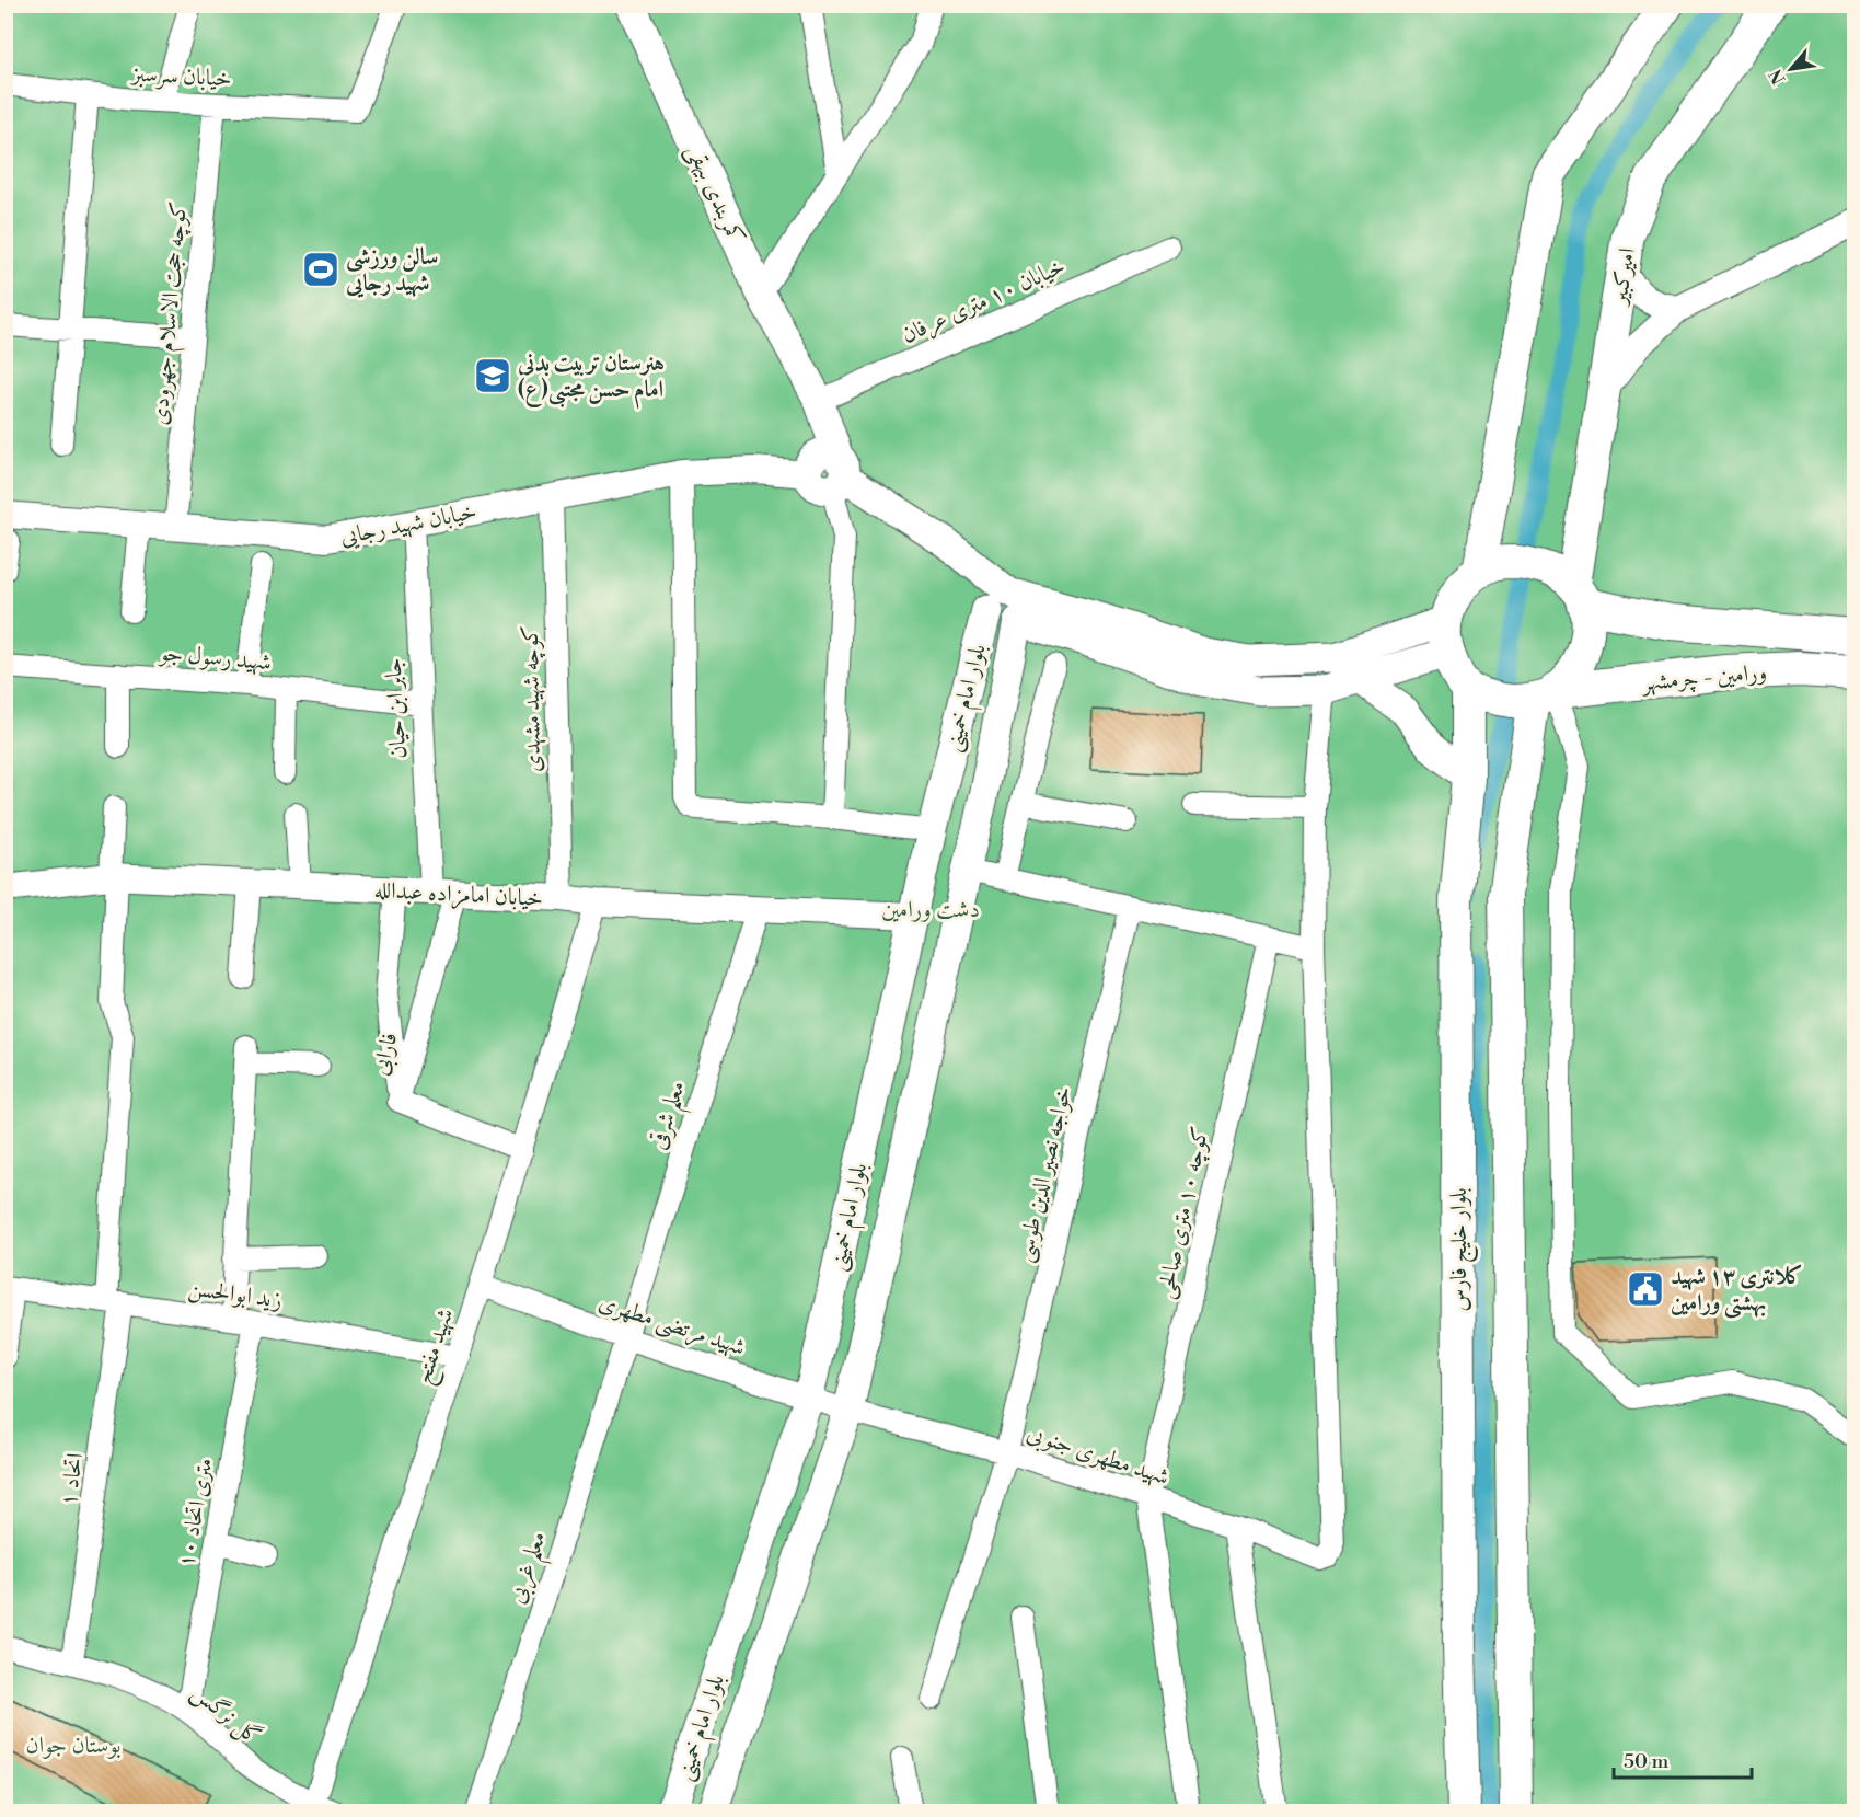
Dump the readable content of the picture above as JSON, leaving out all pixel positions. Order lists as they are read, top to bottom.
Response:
{
  "streets": {
    "highway": ["ورامین - چرمشهر"],
    "main road": [
      "کمربندی بیهقی",
      "امیرکبیر",
      "خیابان شهید رجایی",
      "بلوار امام خمینی",
      "بلوار خلیج فارس"
    ],
    "street": [
      "خیابان سرسبز",
      "خیابان ۱۰ متری عرفان",
      "کوچه حجت الاسلام جهرودی",
      "شهید رسول جو",
      "کوچه شهید مشهدی",
      "جابر ابن حیان",
      "خیابان امامزاده عبدالله",
      "فارابی",
      "معلم شرقی",
      "خواجه نصیر الدین طوسی",
      "کوچه ۱۰ متری صالحی",
      "زید ابوالحسن",
      "شهید مرتضی مطهری",
      "شهید مفتح",
      "شهید مطهری جنوبی",
      "اتحاد ۱",
      "۱۰ متری اتحاد",
      "معلم غربی",
      "گل نرگس"
    ]
  },
  "crossings": [
    ["خیابان سرسبز", "کوچه حجت الاسلام جهرودی"],
    ["کمربندی بیهقی", "خیابان ۱۰ متری عرفان"],
    ["کمربندی بیهقی", "خیابان شهید رجایی"],
    ["امیرکبیر", "ورامین - چرمشهر"],
    ["امیرکبیر", "بلوار خلیج فارس"],
    ["کوچه حجت الاسلام جهرودی", "خیابان شهید رجایی"],
    ["خیابان شهید رجایی", "بلوار امام خمینی"],
    ["خیابان شهید رجایی", "کوچه شهید مشهدی"],
    ["خیابان شهید رجایی", "جابر ابن حیان"],
    ["شهید رسول جو", "جابر ابن حیان"],
    ["ورامین - چرمشهر", "بلوار خلیج فارس"],
    ["بلوار امام خمینی", "خیابان امامزاده عبدالله"],
    ["بلوار امام خمینی", "شهید مرتضی مطهری"],
    ["بلوار امام خمینی", "شهید مطهری جنوبی"],
    ["کوچه شهید مشهدی", "خیابان امامزاده عبدالله"],
    ["جابر ابن حیان", "خیابان امامزاده عبدالله"],
    ["جابر ابن حیان", "فارابی"],
    ["خیابان امامزاده عبدالله", "فارابی"],
    ["خیابان امامزاده عبدالله", "معلم شرقی"],
    ["خیابان امامزاده عبدالله", "شهید مفتح"],
    ["خیابان امامزاده عبدالله", "اتحاد ۱"],
    ["معلم شرقی", "شهید مرتضی مطهری"],
    ["معلم شرقی", "معلم غربی"],
    ["خواجه نصیر الدین طوسی", "شهید مطهری جنوبی"],
    ["کوچه ۱۰ متری صالحی", "شهید مطهری جنوبی"],
    ["زید ابوالحسن", "شهید مفتح"],
    ["زید ابوالحسن", "اتحاد ۱"],
    ["زید ابوالحسن", "۱۰ متری اتحاد"],
    ["شهید مرتضی مطهری", "شهید مفتح"],
    ["شهید مرتضی مطهری", "شهید مطهری جنوبی"],
    ["شهید مرتضی مطهری", "معلم غربی"],
    ["شهید مفتح", "گل نرگس"],
    ["اتحاد ۱", "گل نرگس"],
    ["۱۰ متری اتحاد", "گل نرگس"]
  ],
  "parks": ["دشت ورامین", "بوستان جوان"],
  "places": {
    "sports": ["سالن ورزشی شهید رجایی"],
    "school or university": ["هنرستان تربیت بدنی امام حسن مجتبی( ع)"],
    "public building": ["کلانتری ۱۳ شهید بهشتی ورامین"]
  },
  "scale_bar": "50 m",
  "north": "bottom left"
}
